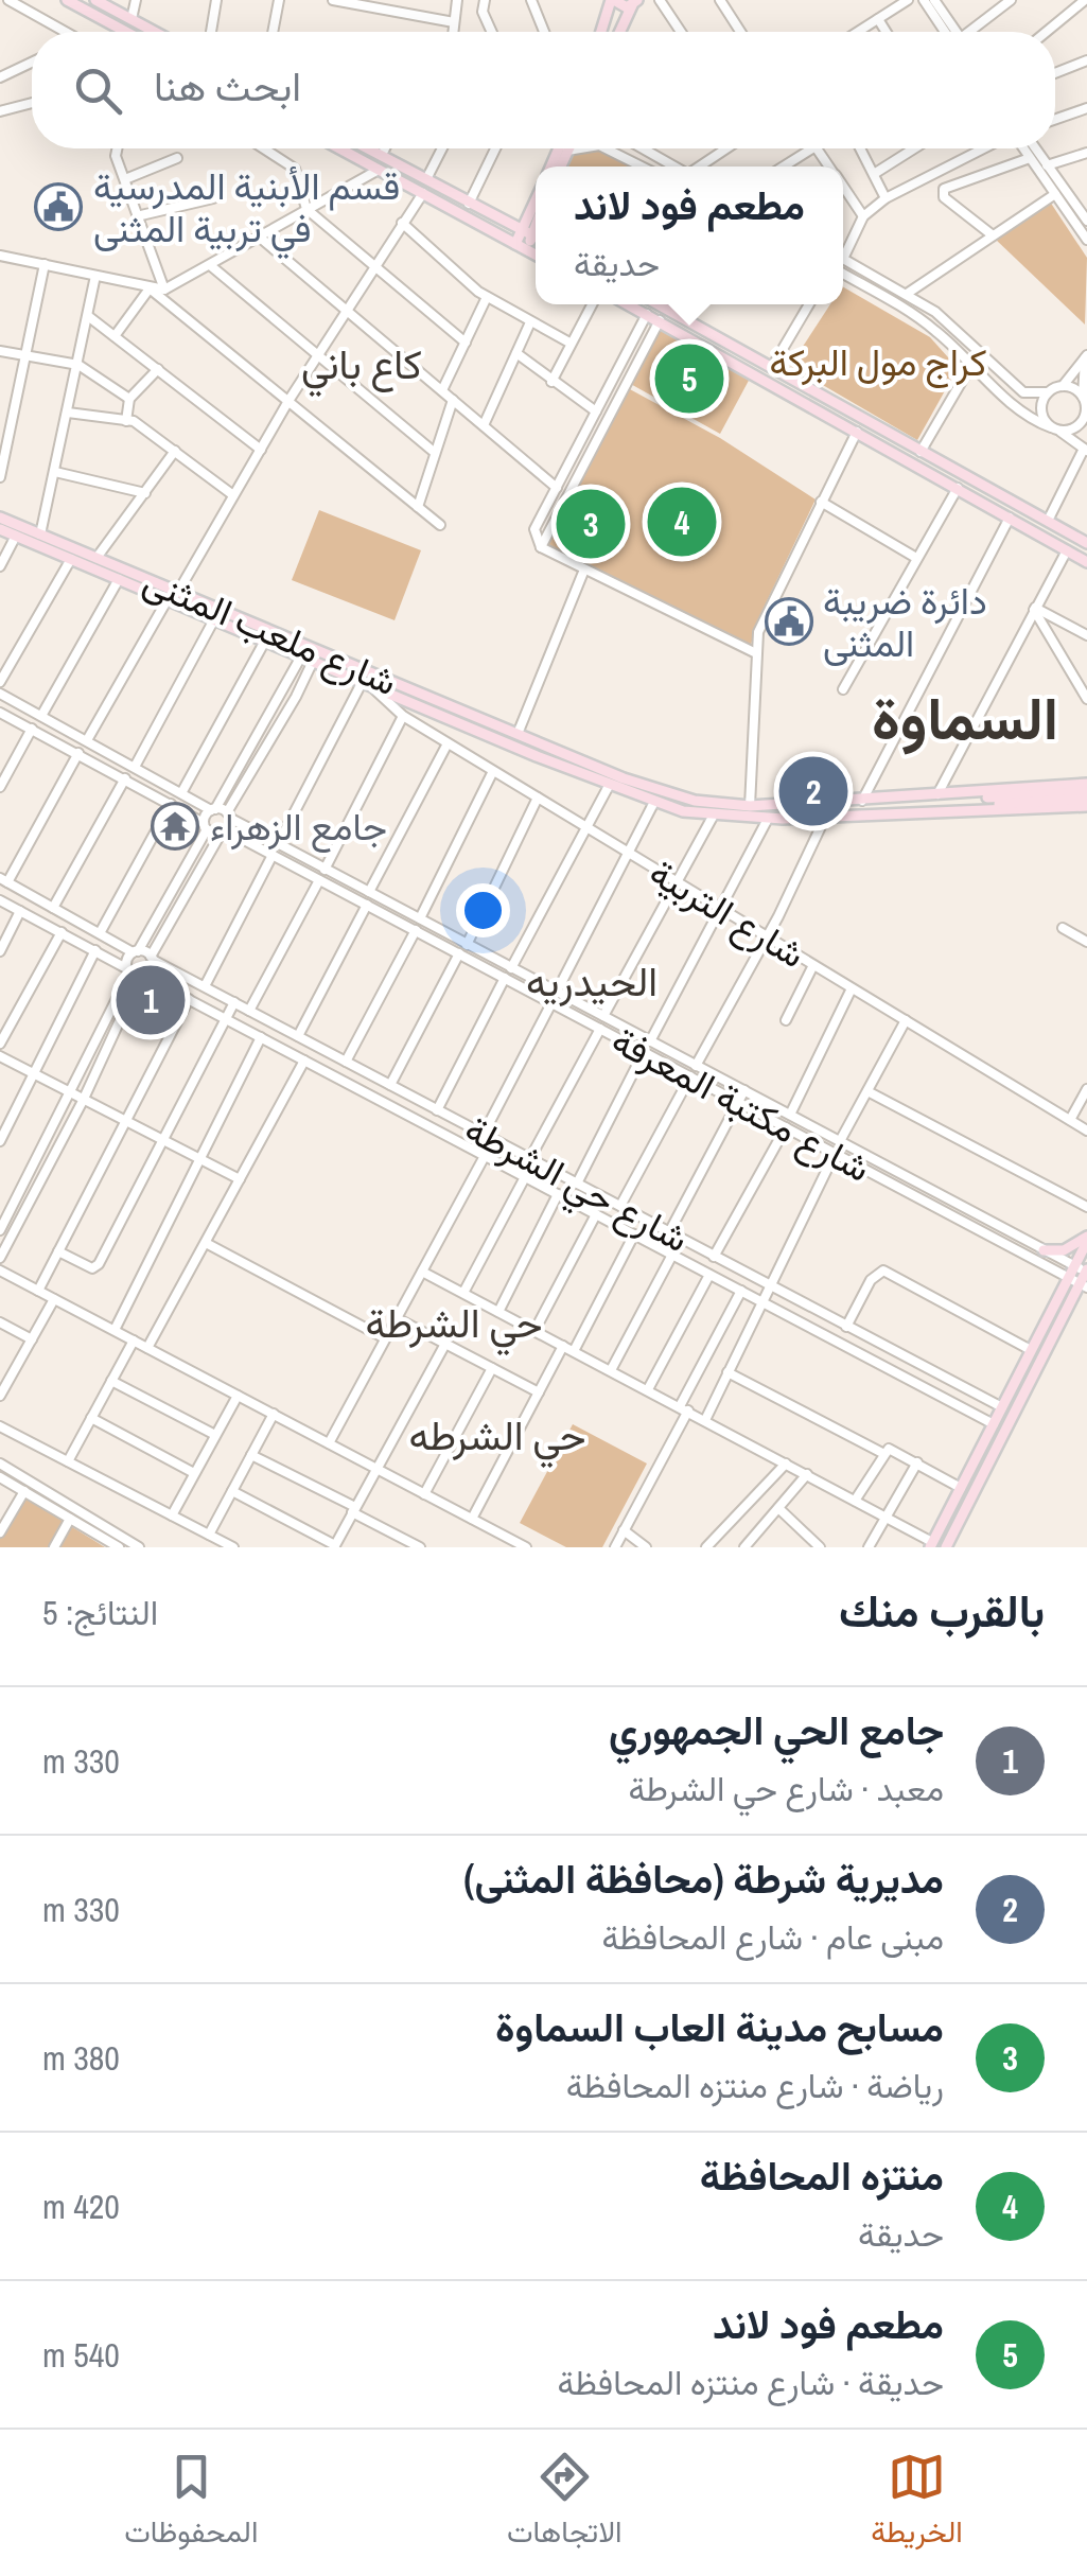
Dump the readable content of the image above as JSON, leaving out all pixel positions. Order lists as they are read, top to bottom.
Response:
{
  "streets": {
    "main road": ["شارع ملعب المثنى"],
    "street": ["شارع التربية", "شارع مكتبة المعرفة", "شارع حي الشرطة"]
  },
  "crossings": [
    ["شارع ملعب المثنى", "شارع التربية"]
  ],
  "districts": [
    "كاع باني",
    "السماوة",
    "الحيدريه",
    "حي الشرطة",
    "حي الشرطه"
  ],
  "parks": ["كراج مول البركة"],
  "places": {
    "public building": ["قسم الأبنية المدرسية في تربية المثنى", "دائرة ضريبة المثنى"],
    "temple": ["جامع الزهراء"]
  },
  "page": {
    "search": "ابحث هنا",
    "popup": ["مطعم فود لاند", "حديقة"],
    "pins": [
      "5",
      "4",
      "3",
      "2",
      "1"
    ],
    "heading": ["بالقرب منك", "النتائج: 5"],
    "list": [
      {
        "mark": "1",
        "name": "جامع الحي الجمهوري",
        "note": "معبد · شارع حي الشرطة",
        "value": "330 m"
      },
      {
        "mark": "2",
        "name": "مديرية شرطة (محافظة المثنى)",
        "note": "مبنى عام · شارع المحافظة",
        "value": "330 m"
      },
      {
        "mark": "3",
        "name": "مسابح مدينة العاب السماوة",
        "note": "رياضة · شارع منتزه المحافظة",
        "value": "380 m"
      },
      {
        "mark": "4",
        "name": "منتزه المحافظة",
        "note": "حديقة",
        "value": "420 m"
      },
      {
        "mark": "5",
        "name": "مطعم فود لاند",
        "note": "حديقة · شارع منتزه المحافظة",
        "value": "540 m"
      }
    ],
    "nav": ["الخريطة", "الاتجاهات", "المحفوظات"]
  }
}
